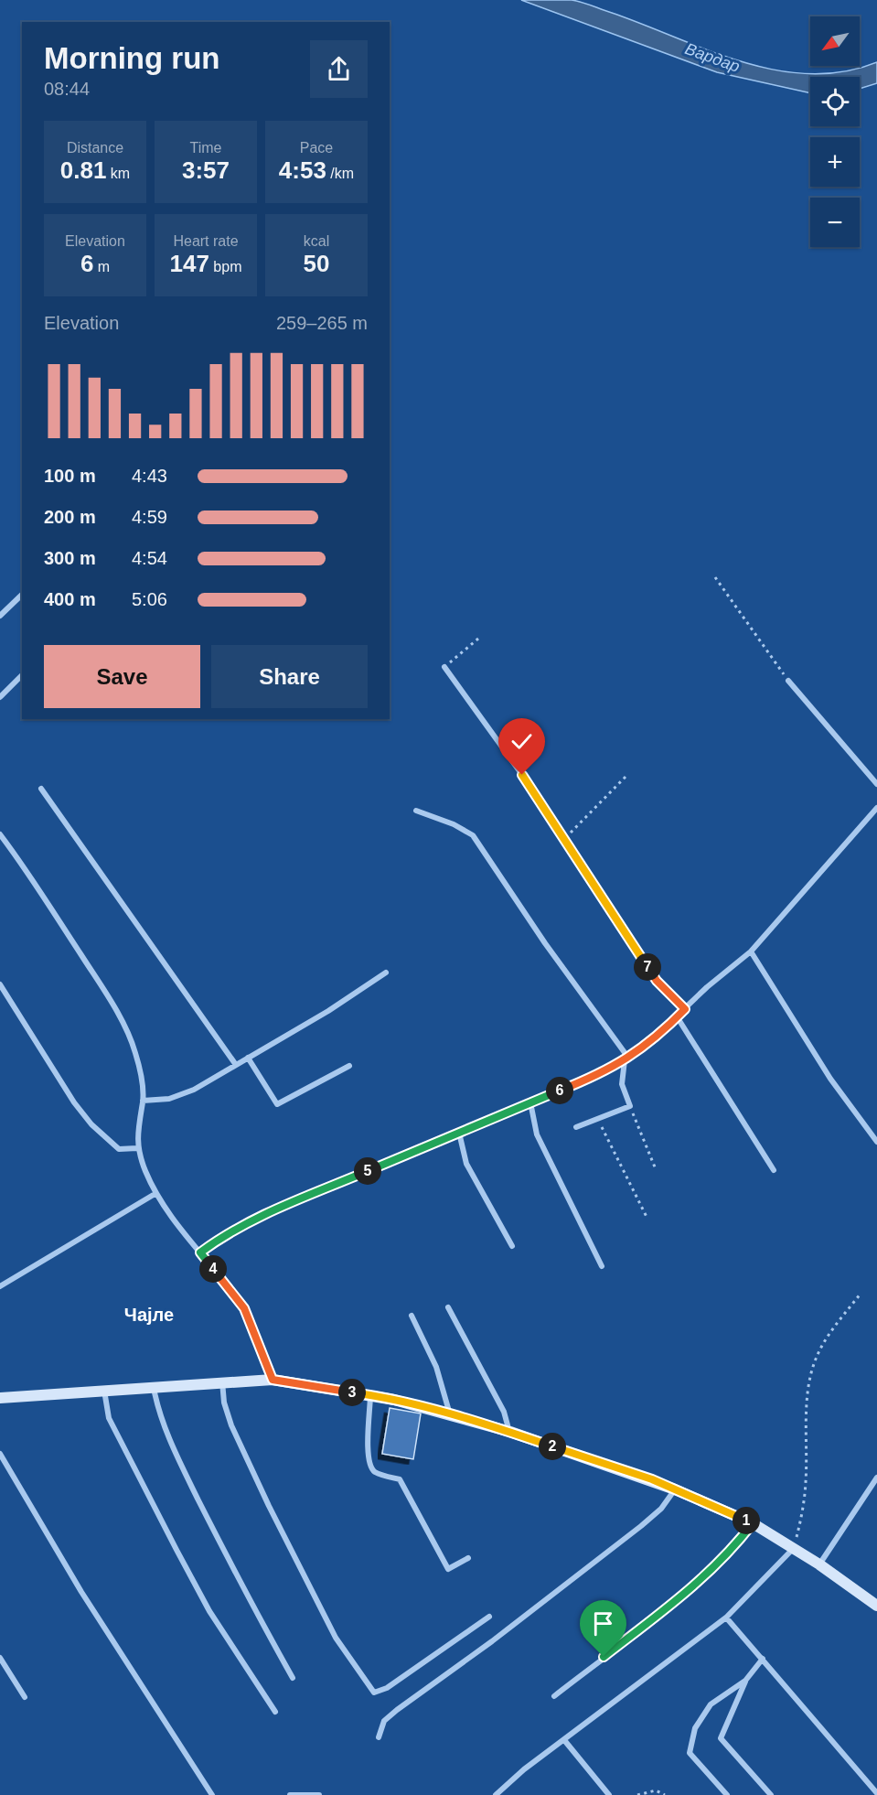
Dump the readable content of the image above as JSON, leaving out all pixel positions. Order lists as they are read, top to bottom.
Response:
{
  "districts": ["Чајле"],
  "water": ["Вардар"],
  "north": "bottom left",
  "page": {
    "map_buttons": ["+", "−"],
    "heading": ["Morning run", "08:44"],
    "stats": [
      ["Distance", "0.81 km"],
      ["Time", "3:57"],
      ["Pace", "4:53 /km"],
      ["Elevation", "6 m"],
      ["Heart rate", "147 bpm"],
      ["kcal", "50"]
    ],
    "chart": ["Elevation", "259–265 m"],
    "list": [
      {
        "name": "100 m",
        "note": "4:43"
      },
      {
        "name": "200 m",
        "note": "4:59"
      },
      {
        "name": "300 m",
        "note": "4:54"
      },
      {
        "name": "400 m",
        "note": "5:06"
      }
    ],
    "buttons": ["Save", "Share"],
    "pins": [
      "7",
      "6",
      "5",
      "4",
      "3",
      "2",
      "1"
    ]
  }
}
